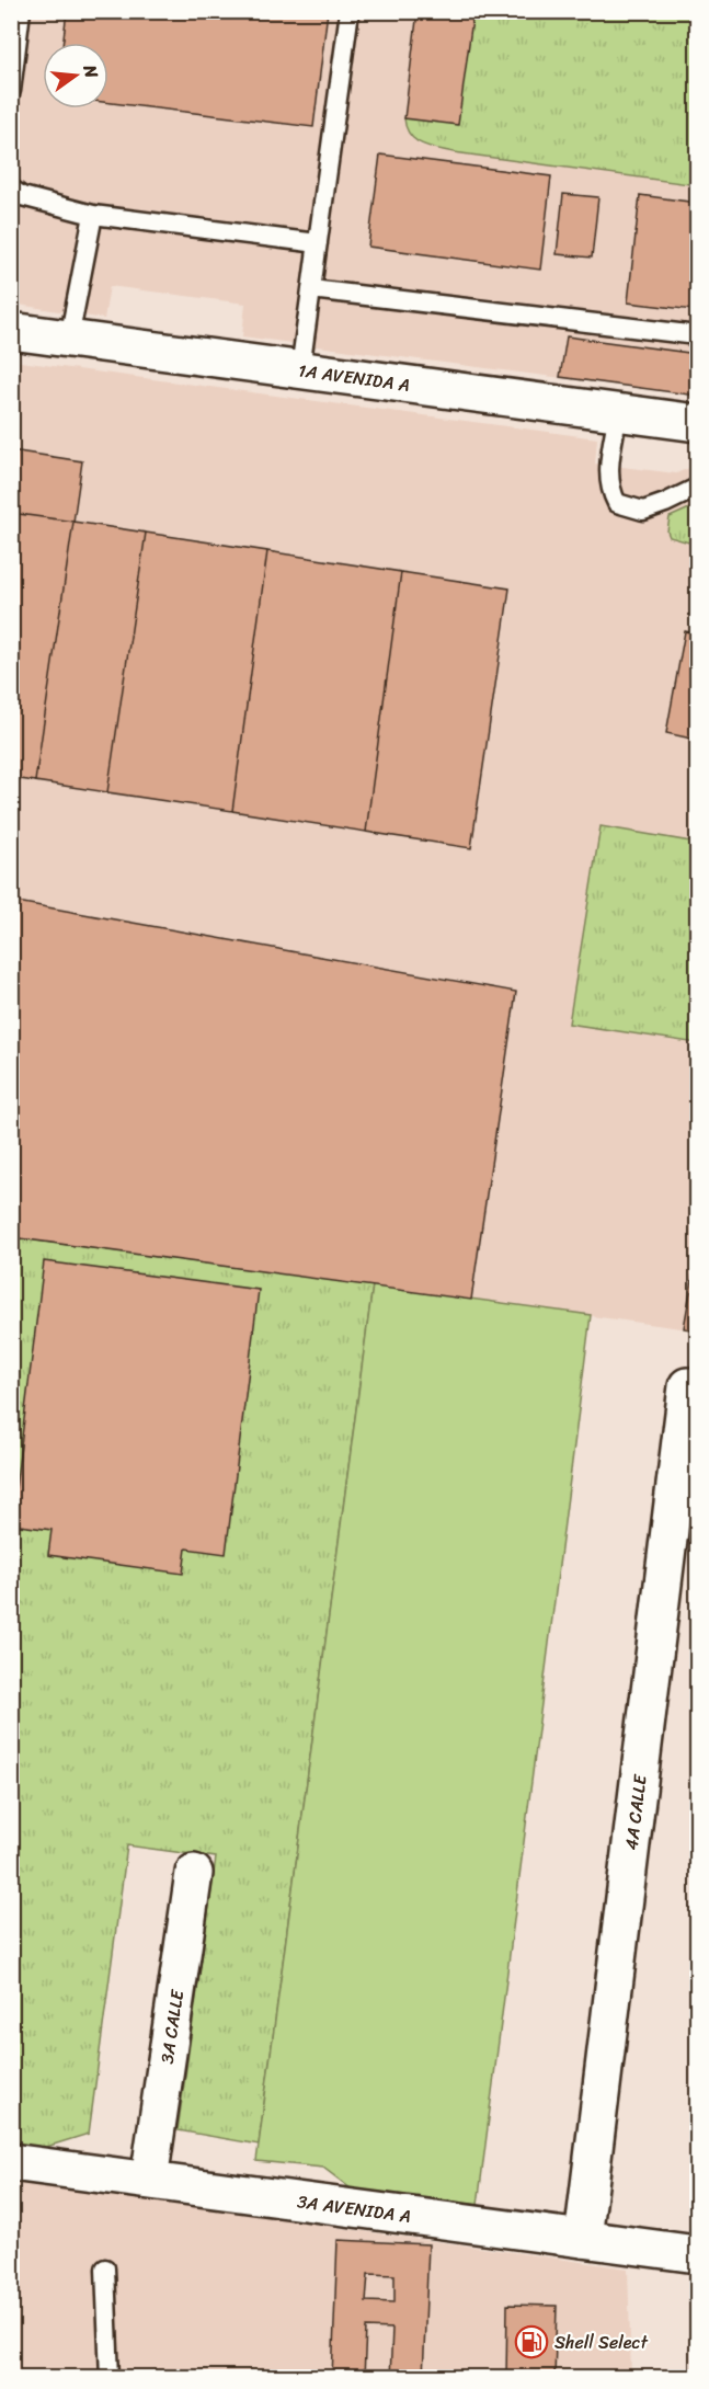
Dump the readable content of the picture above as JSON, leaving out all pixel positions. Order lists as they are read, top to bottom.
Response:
{
  "streets": {
    "street": [
      "1A AVENIDA A",
      "4A CALLE",
      "3A CALLE",
      "3A AVENIDA A"
    ]
  },
  "crossings": [
    ["4A CALLE", "3A AVENIDA A"],
    ["3A CALLE", "3A AVENIDA A"]
  ],
  "places": {
    "fuel station": ["Shell Select"]
  },
  "north": "right"
}
